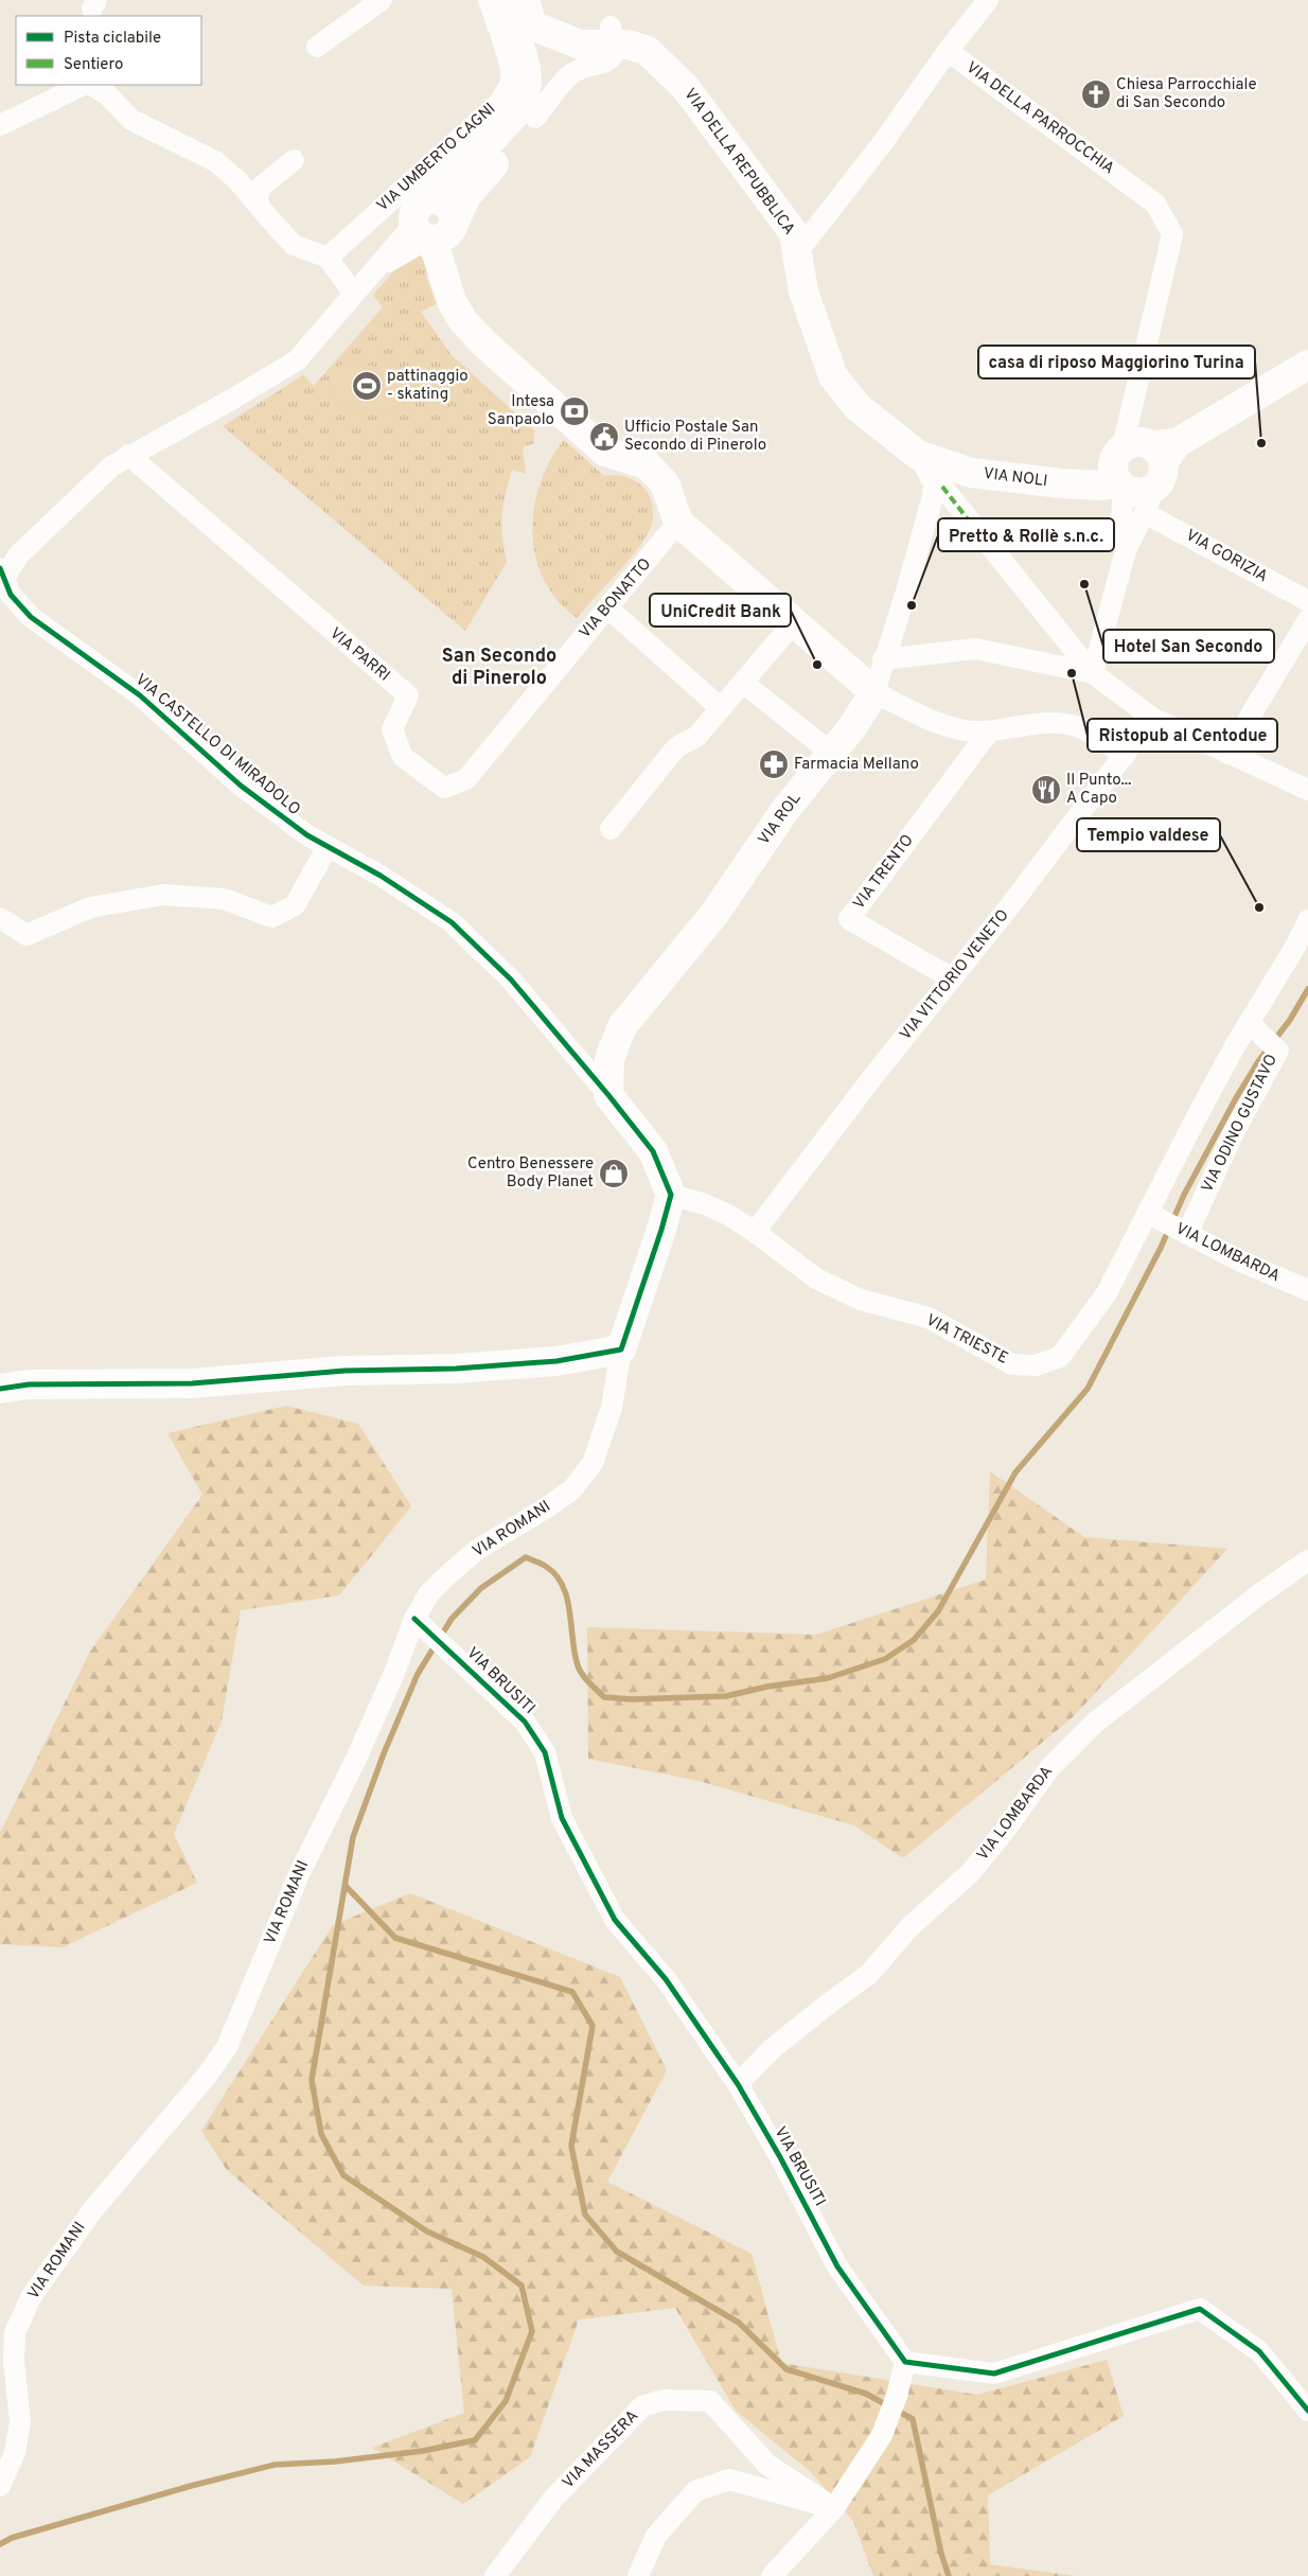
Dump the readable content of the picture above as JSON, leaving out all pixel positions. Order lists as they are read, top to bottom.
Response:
{
  "streets": {
    "street": [
      "VIA DELLA PARROCCHIA",
      "VIA UMBERTO CAGNI",
      "VIA DELLA REPUBBLICA",
      "VIA NOLI",
      "VIA GORIZIA",
      "VIA BONATTO",
      "VIA PARRI",
      "VIA CASTELLO DI MIRADOLO",
      "VIA ROL",
      "VIA TRENTO",
      "VIA VITTORIO VENETO",
      "VIA ODINO GUSTAVO",
      "VIA LOMBARDA",
      "VIA TRIESTE",
      "VIA ROMANI",
      "VIA BRUSITI",
      "VIA MASSERA"
    ]
  },
  "crossings": [
    ["VIA DELLA REPUBBLICA", "VIA NOLI"],
    ["VIA NOLI", "VIA GORIZIA"],
    ["VIA BONATTO", "VIA PARRI"],
    ["VIA CASTELLO DI MIRADOLO", "VIA ROL"],
    ["VIA TRENTO", "VIA VITTORIO VENETO"],
    ["VIA VITTORIO VENETO", "VIA TRIESTE"],
    ["VIA ODINO GUSTAVO", "VIA LOMBARDA"],
    ["VIA LOMBARDA", "VIA TRIESTE"],
    ["VIA LOMBARDA", "VIA BRUSITI"],
    ["VIA ROMANI", "VIA BRUSITI"]
  ],
  "districts": ["San Secondo di Pinerolo"],
  "places": {
    "church": ["Chiesa Parrocchiale di San Secondo"],
    "sports": ["pattinaggio - skating"],
    "bank": ["Intesa Sanpaolo"],
    "public building": ["Ufficio Postale San Secondo di Pinerolo"],
    "other": [
      "casa di riposo Maggiorino Turina",
      "Hotel San Secondo",
      "Pretto & Rollè s.n.c.",
      "UniCredit Bank",
      "Ristopub al Centodue",
      "Tempio valdese"
    ],
    "pharmacy": ["Farmacia Mellano"],
    "restaurant": ["Il Punto... A Capo"],
    "shop": ["Centro Benessere Body Planet"]
  },
  "legend": ["Pista ciclabile", "Sentiero"]
}
